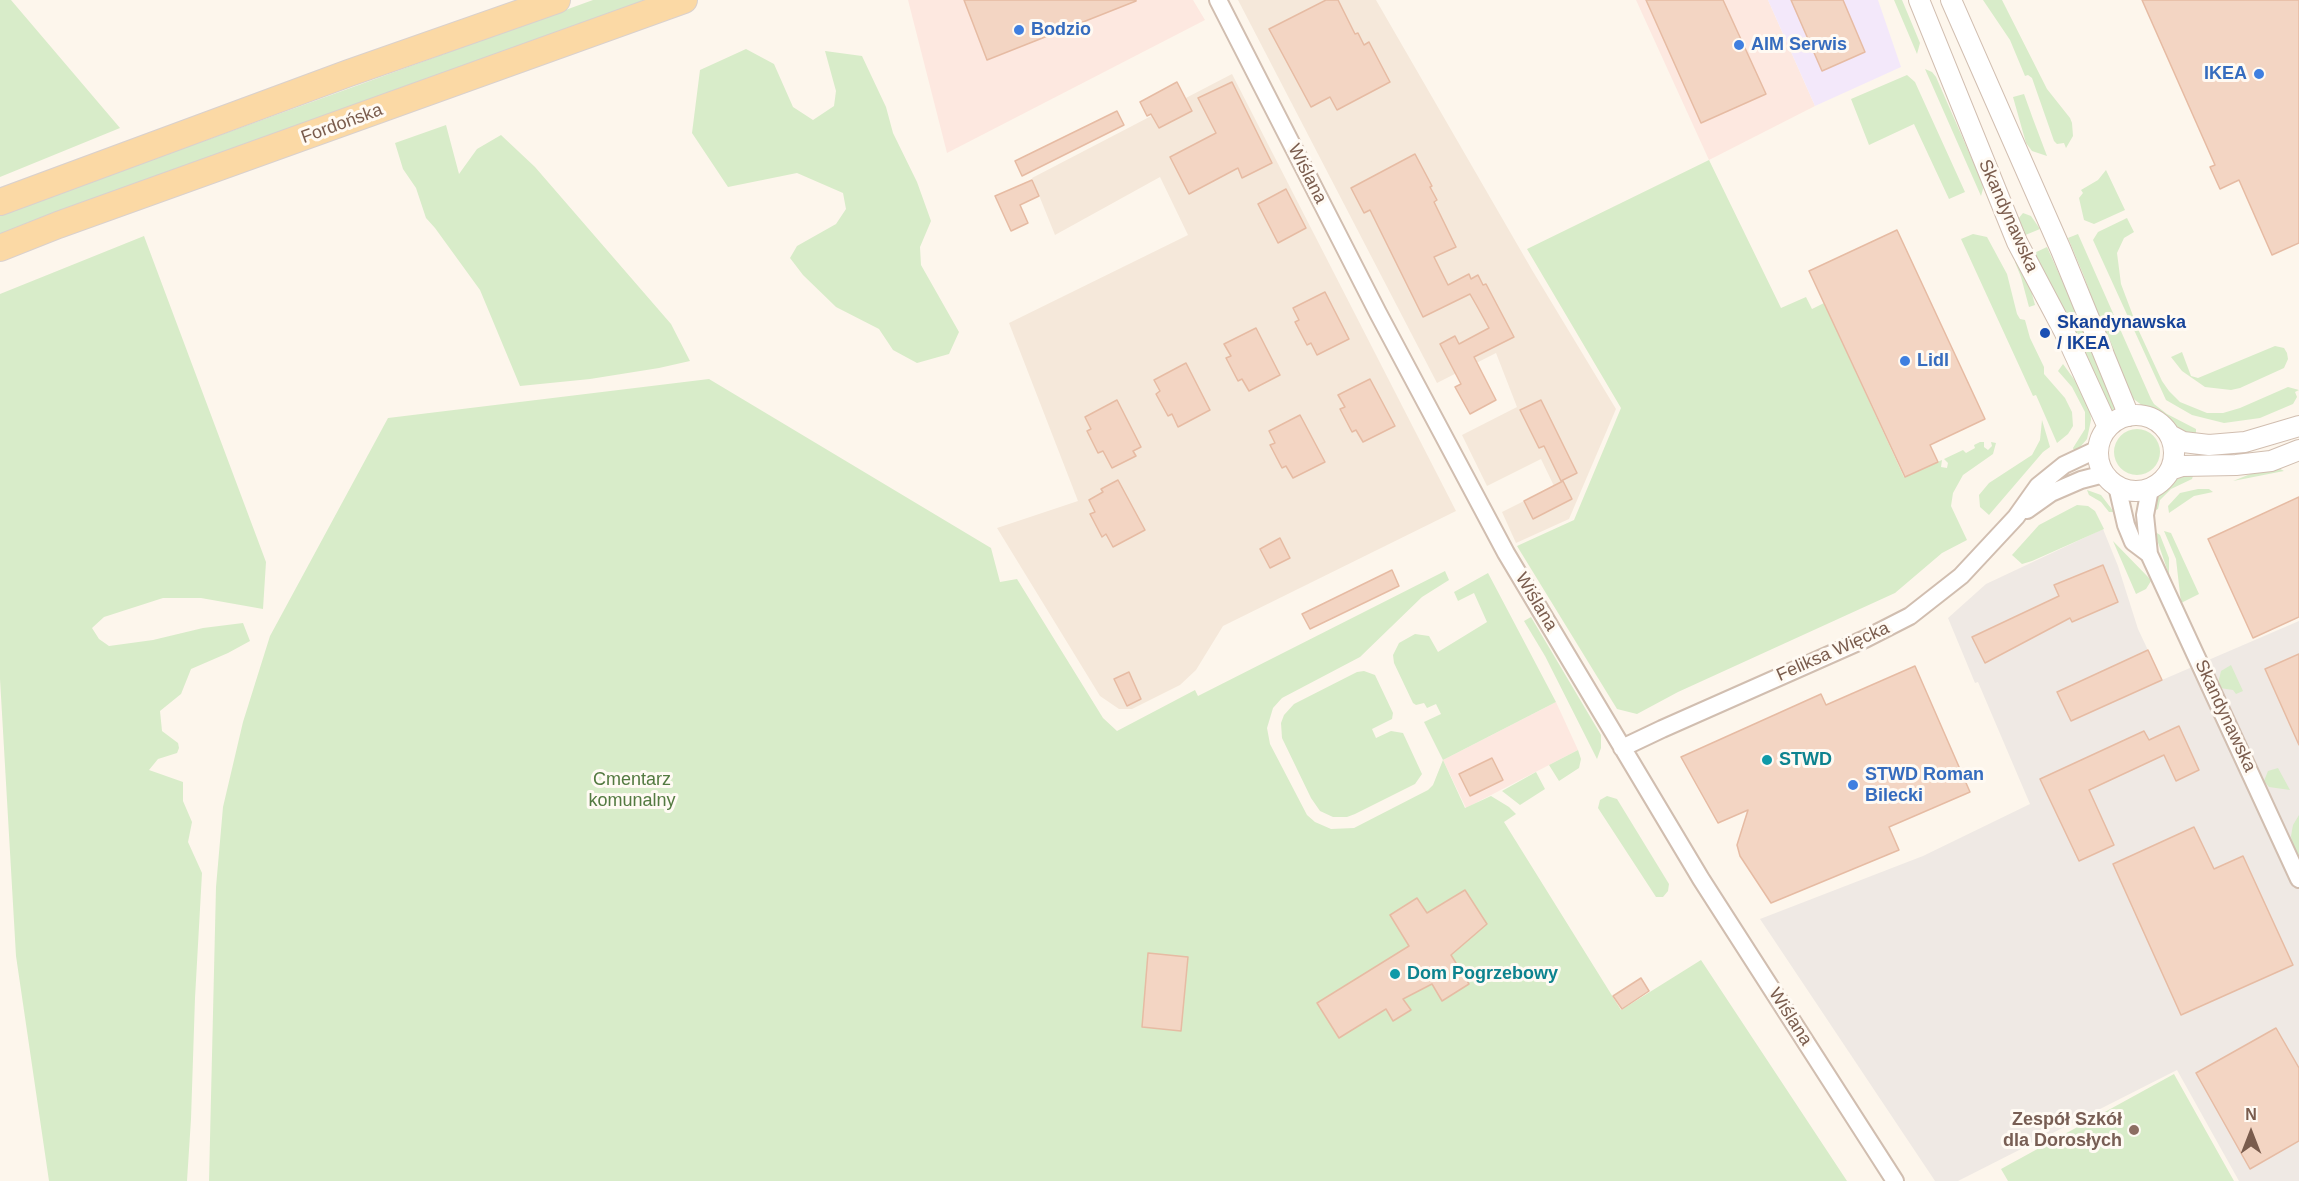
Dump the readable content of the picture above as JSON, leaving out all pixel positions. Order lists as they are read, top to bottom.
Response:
{
  "streets": {
    "main road": ["Fordońska"],
    "street": ["Wiślana", "Skandynawska", "Feliksa Więcka"]
  },
  "crossings": [
    ["Wiślana", "Feliksa Więcka"],
    ["Skandynawska", "Feliksa Więcka"]
  ],
  "parks": ["Cmentarz komunalny"],
  "places": [
    "Bodzio",
    "AIM Serwis",
    "IKEA",
    "Skandynawska / IKEA",
    "Lidl",
    "STWD",
    "STWD Roman Bilecki",
    "Dom Pogrzebowy",
    "Zespół Szkół dla Dorosłych"
  ],
  "north": "top"
}
